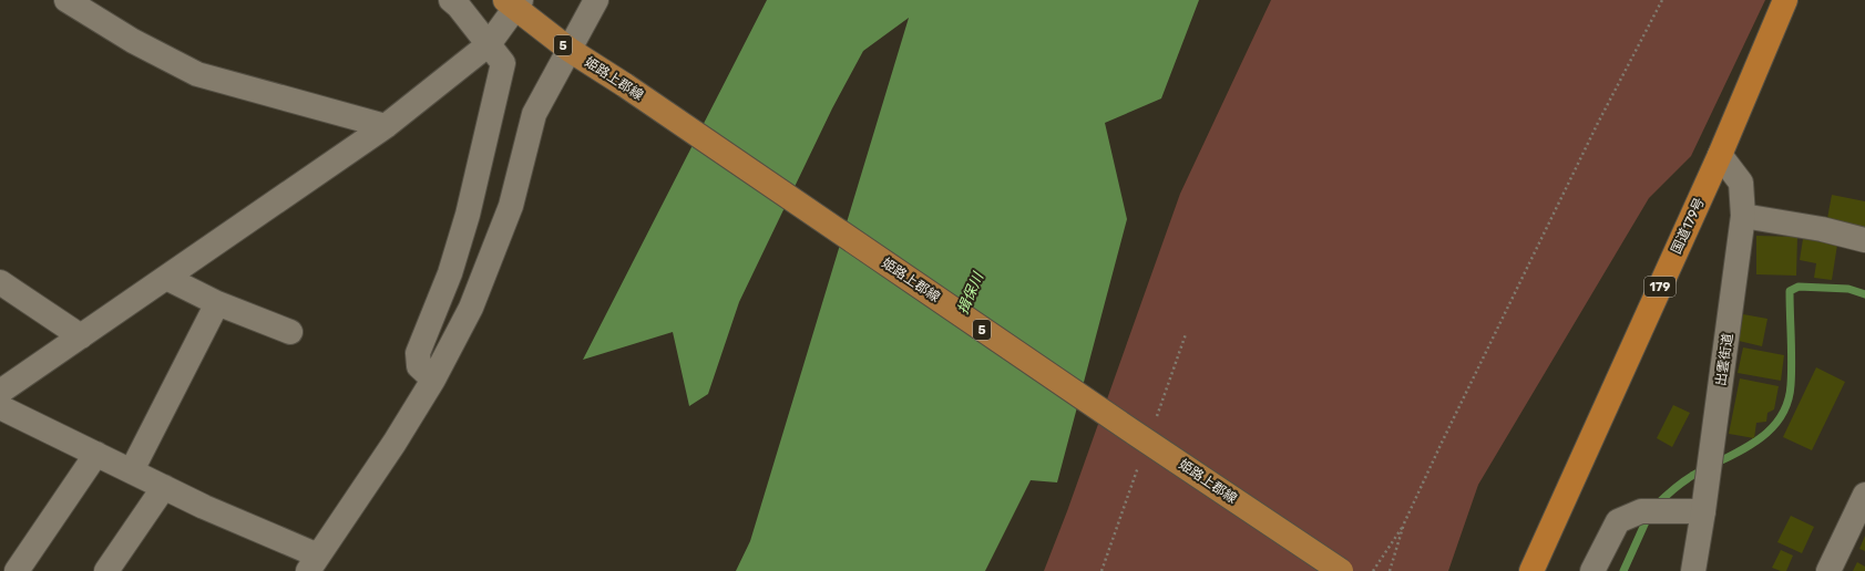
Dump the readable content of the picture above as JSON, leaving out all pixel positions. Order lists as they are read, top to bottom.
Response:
{
  "streets": {
    "highway": ["国道179号", "179"],
    "main road": ["5", "姫路上郡線"],
    "street": ["出雲街道"]
  },
  "crossings": [
    ["国道179号", "出雲街道"]
  ],
  "water": ["揖保川"]
}
